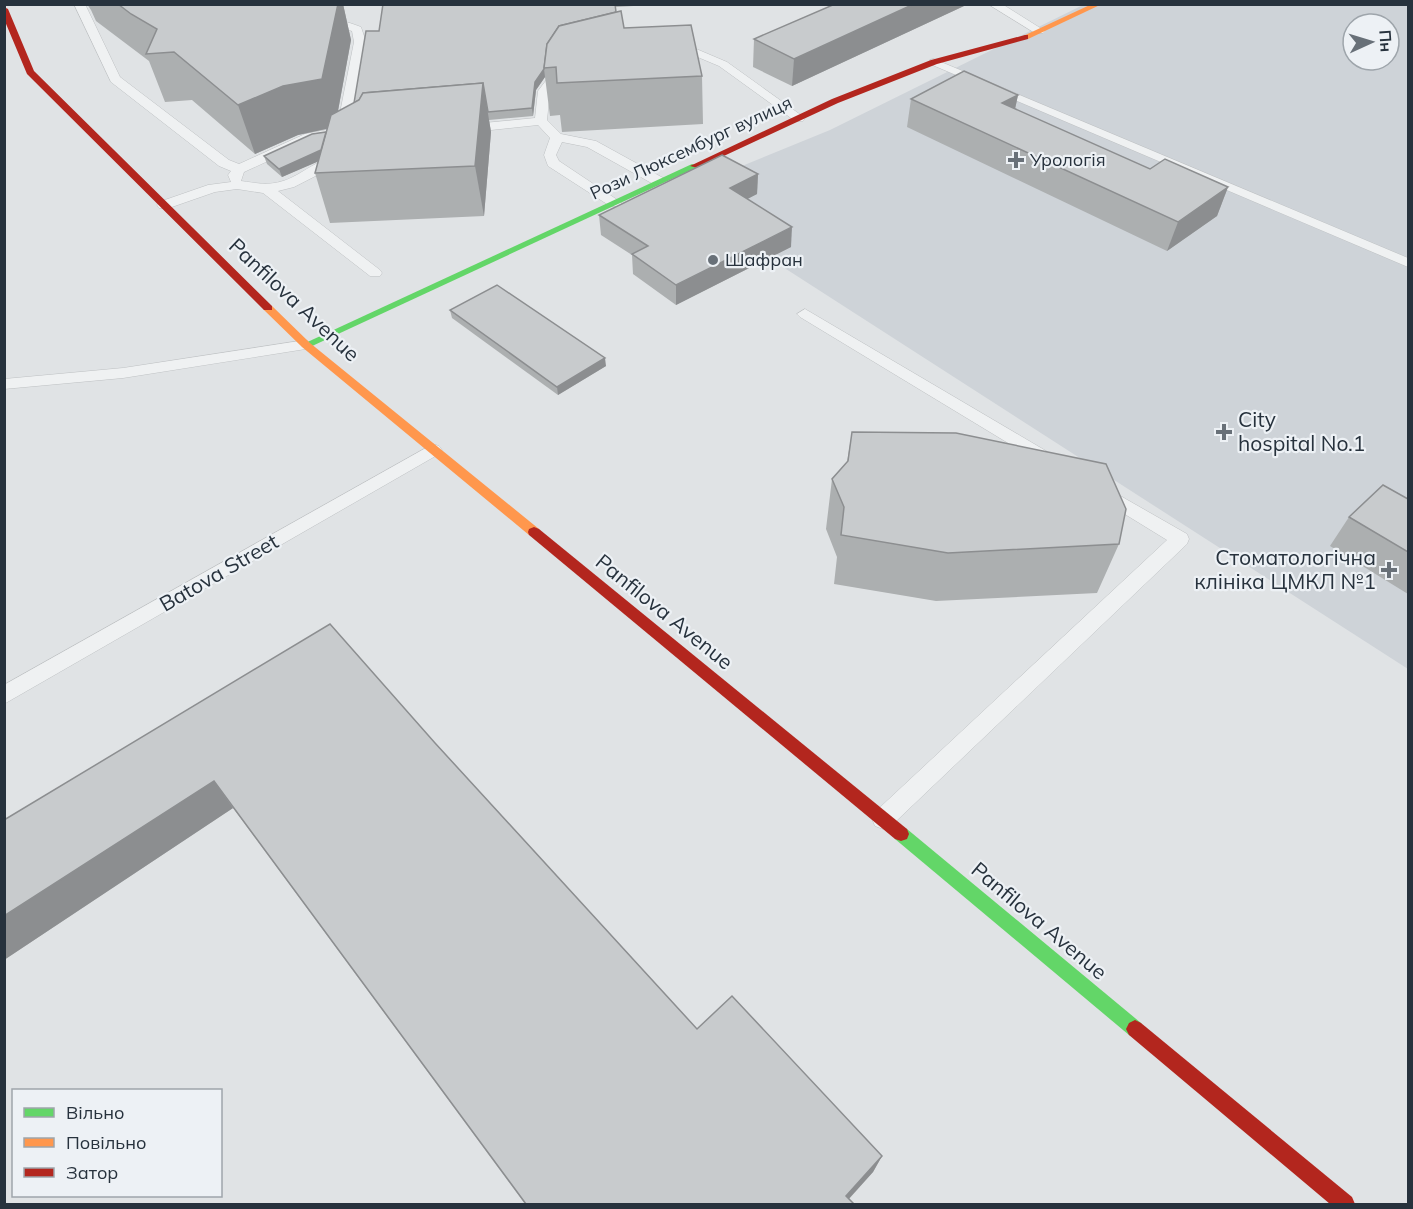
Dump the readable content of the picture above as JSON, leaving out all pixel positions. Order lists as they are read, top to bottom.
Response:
{
  "streets": {
    "main road": ["Рози Люксембург вулиця", "Panfilova Avenue"],
    "lane": ["Batova Street"]
  },
  "crossings": [
    ["Рози Люксембург вулиця", "Panfilova Avenue"],
    ["Panfilova Avenue", "Batova Street"]
  ],
  "places": {
    "health": ["Урологія", "City hospital No.1", "Стоматологічна клініка ЦМКЛ №1"],
    "other": ["Шафран"]
  },
  "legend": ["Вільно", "Повільно", "Затор"],
  "north": "right"
}
